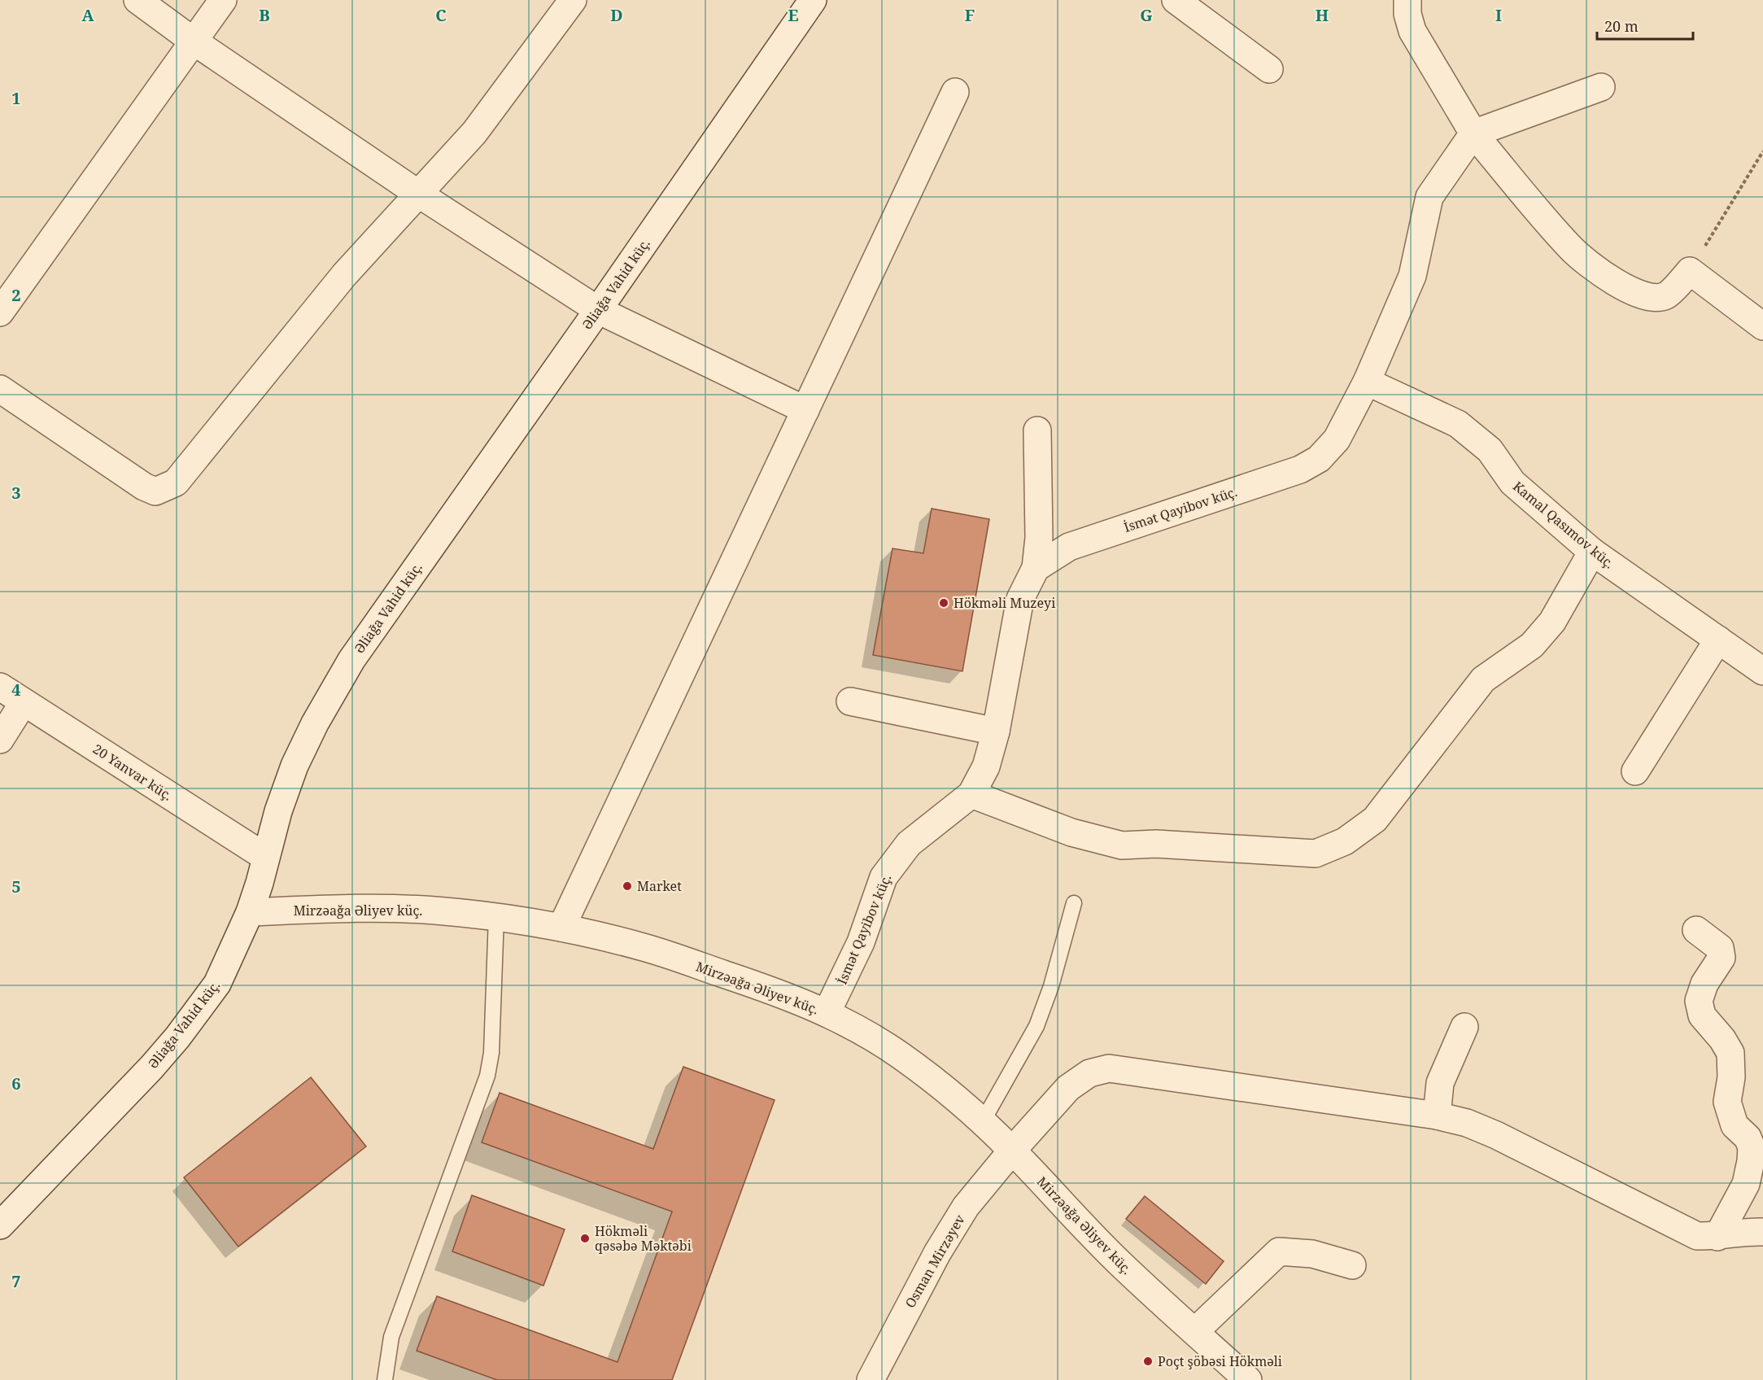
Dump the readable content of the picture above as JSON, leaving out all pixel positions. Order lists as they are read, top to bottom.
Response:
{
  "streets": {
    "street": [
      "Əliağa Vahid küç.",
      "İsmət Qayibov küç.",
      "Kamal Qasımov küç.",
      "20 Yanvar küç.",
      "Mirzəağa Əliyev küç.",
      "Osman Mirzəyev"
    ]
  },
  "crossings": [
    ["Əliağa Vahid küç.", "20 Yanvar küç."],
    ["Əliağa Vahid küç.", "Mirzəağa Əliyev küç."],
    ["İsmət Qayibov küç.", "Kamal Qasımov küç."],
    ["İsmət Qayibov küç.", "Mirzəağa Əliyev küç."],
    ["Mirzəağa Əliyev küç.", "Osman Mirzəyev"]
  ],
  "places": [
    "Hökməli Muzeyi",
    "Market",
    "Hökməli qəsəbə Məktəbi",
    "Poçt şöbəsi Hökməli"
  ],
  "scale_bar": "20 m",
  "grid": {
    "columns": [
      "A",
      "B",
      "C",
      "D",
      "E",
      "F",
      "G",
      "H",
      "I"
    ],
    "rows": [
      "1",
      "2",
      "3",
      "4",
      "5",
      "6",
      "7"
    ]
  }
}
